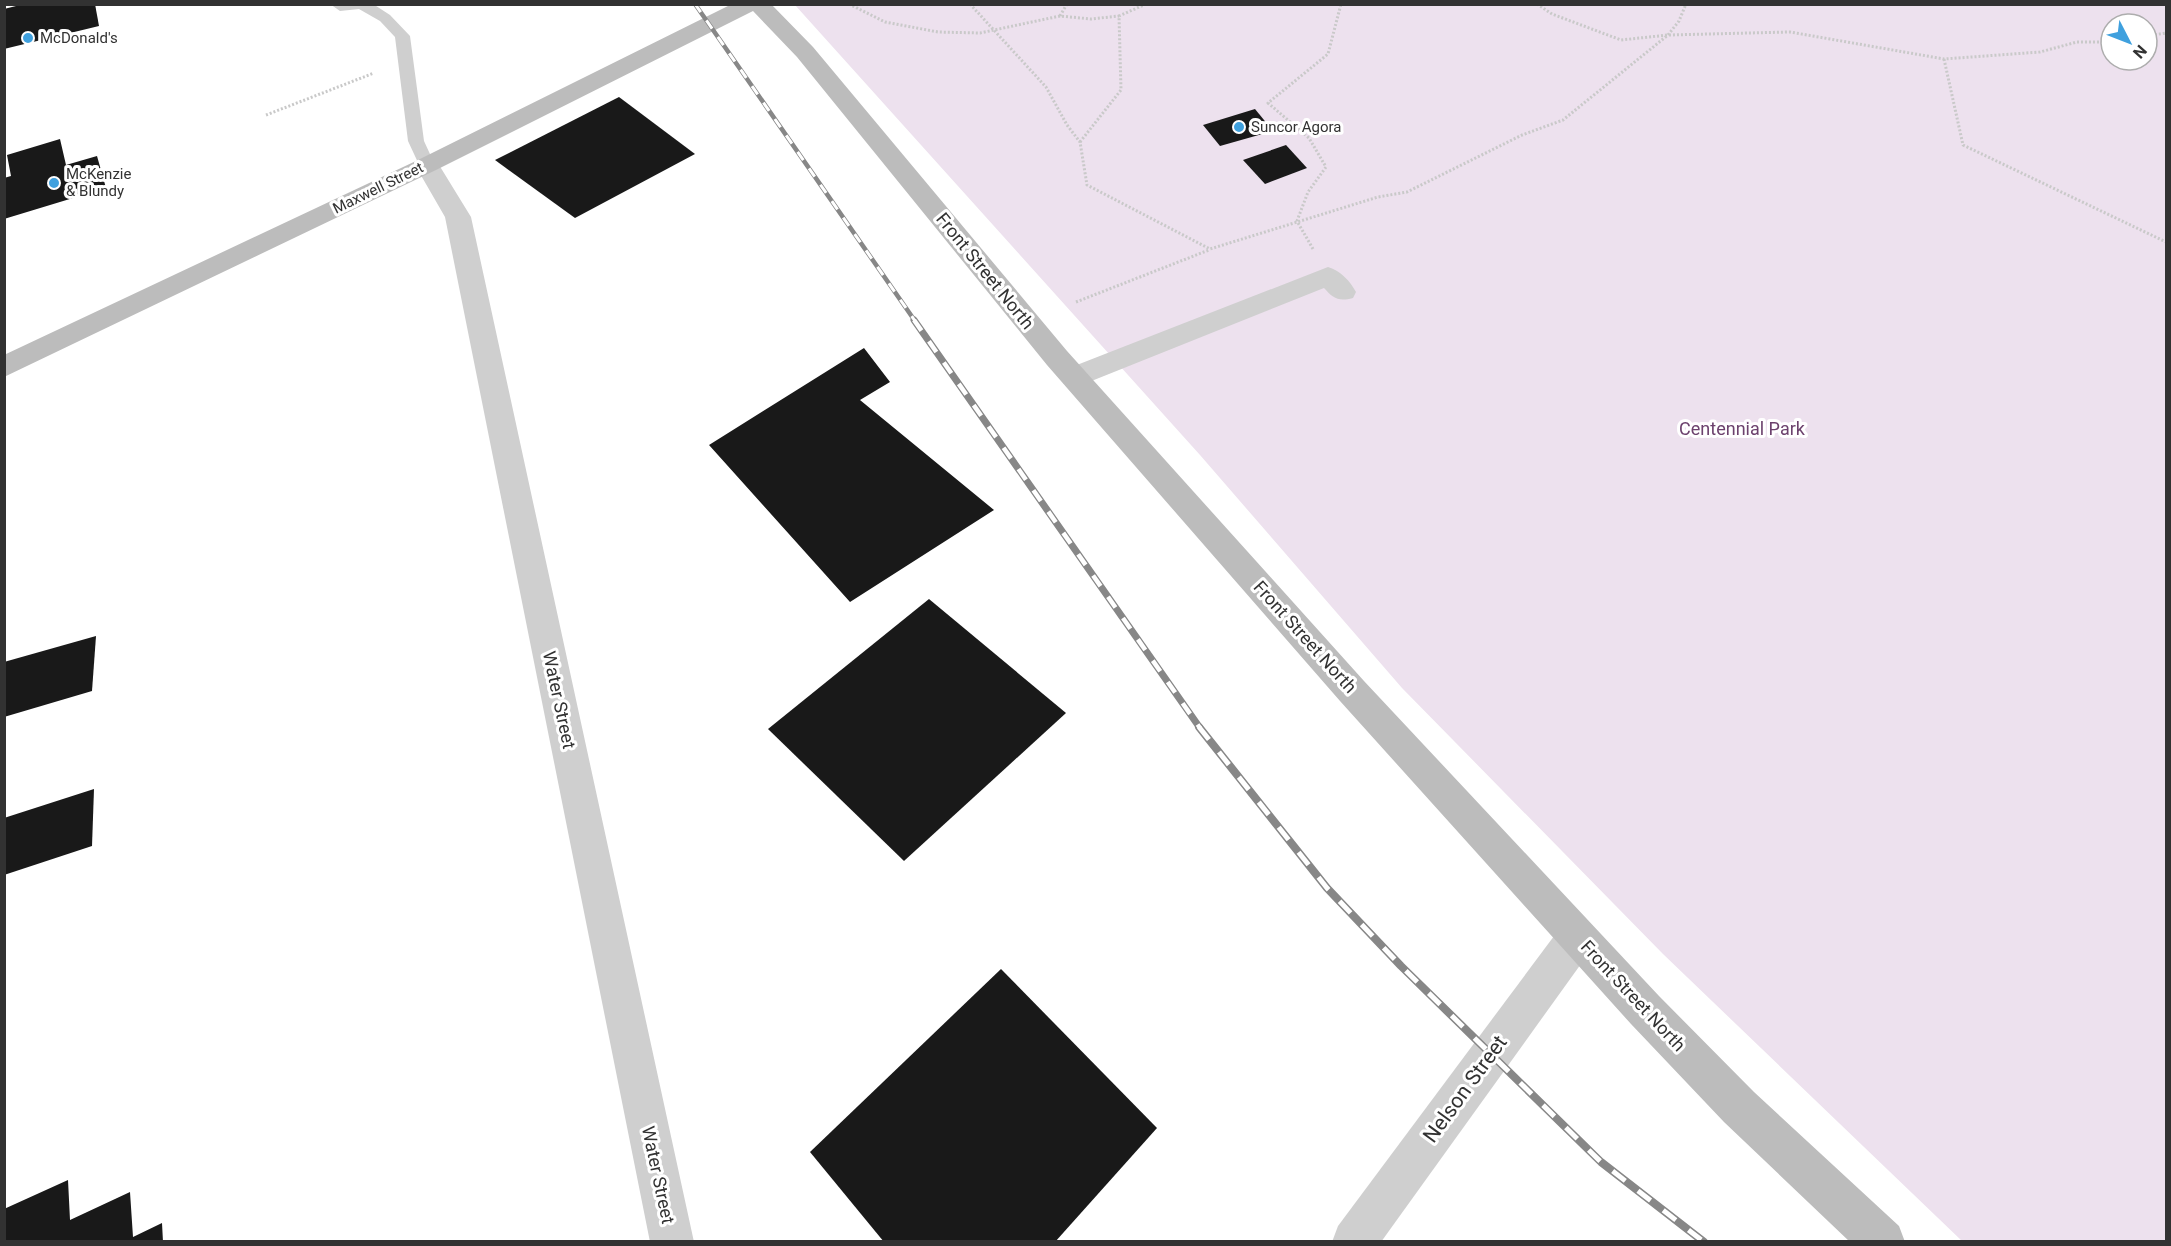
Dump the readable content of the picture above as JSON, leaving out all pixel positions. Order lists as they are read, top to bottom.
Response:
{
  "streets": {
    "main road": ["Maxwell Street", "Front Street North"],
    "street": ["Water Street", "Nelson Street"]
  },
  "crossings": [
    ["Maxwell Street", "Water Street"],
    ["Front Street North", "Nelson Street"]
  ],
  "parks": ["Centennial Park"],
  "places": ["McDonald's", "Suncor Agora", "McKenzie & Blundy"],
  "north": "bottom right"
}
